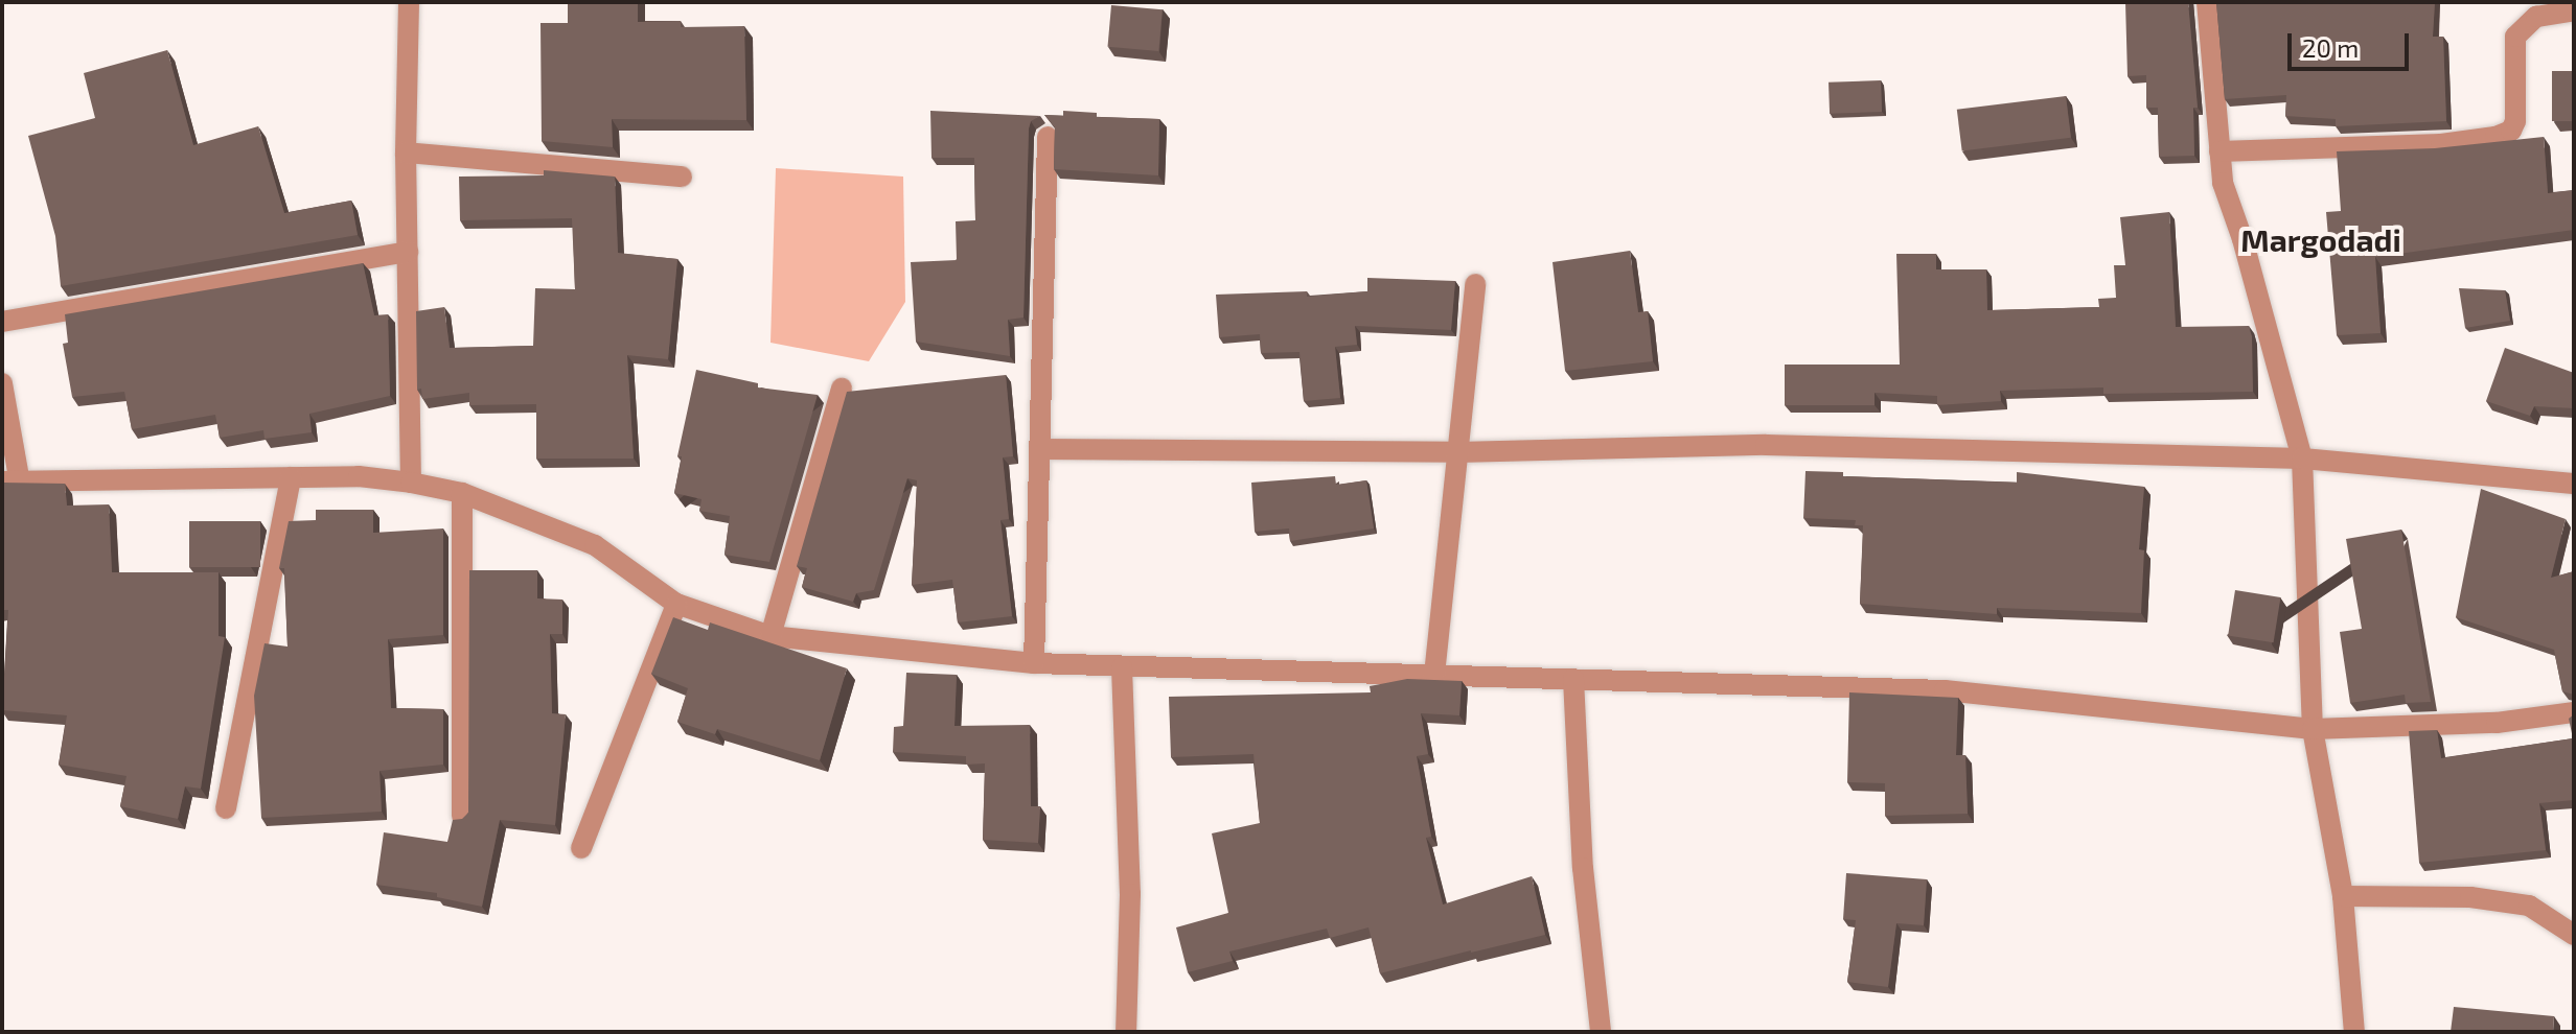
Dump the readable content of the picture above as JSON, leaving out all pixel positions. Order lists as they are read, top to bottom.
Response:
{
  "districts": ["Margodadi"],
  "scale_bar": "20 m"
}
